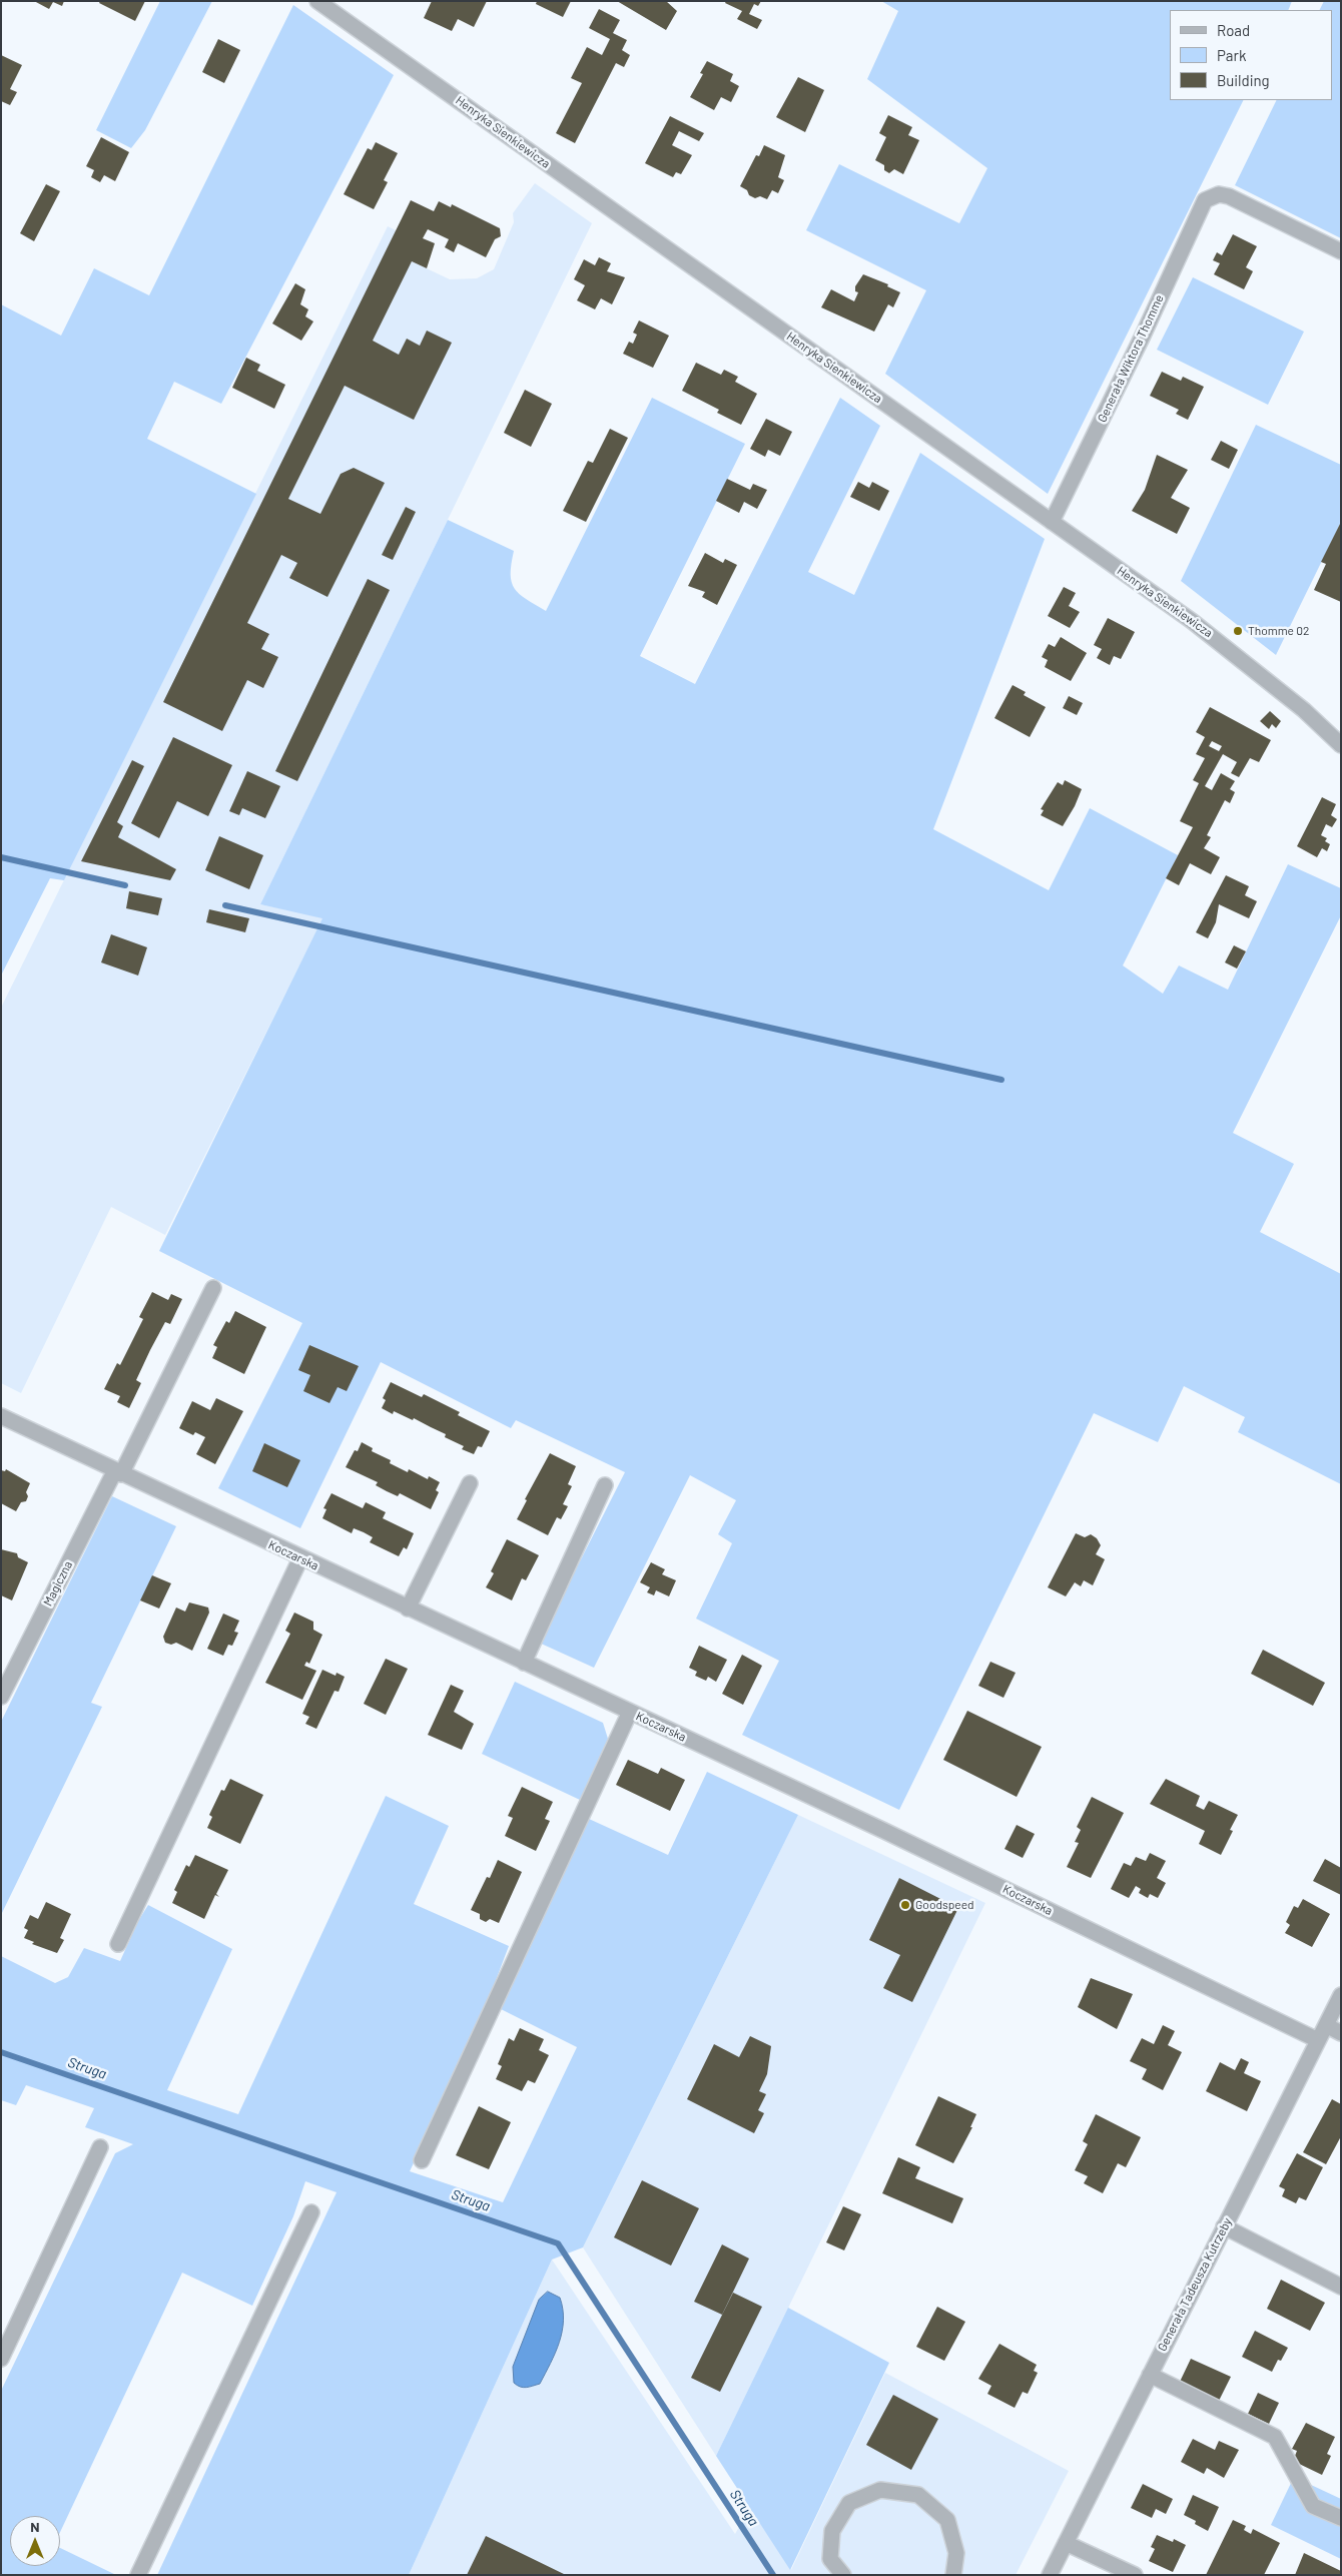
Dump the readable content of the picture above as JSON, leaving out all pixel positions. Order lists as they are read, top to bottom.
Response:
{
  "streets": {
    "street": [
      "Henryka Sienkiewicza",
      "Generała Wiktora Thomme",
      "Koczarska",
      "Magiczna",
      "Generała Tadeusza Kutrzeby"
    ]
  },
  "crossings": [
    ["Henryka Sienkiewicza", "Generała Wiktora Thomme"],
    ["Koczarska", "Magiczna"],
    ["Koczarska", "Generała Tadeusza Kutrzeby"]
  ],
  "water": ["Struga"],
  "places": ["Thomme 02", "Goodspeed"],
  "legend": ["Road", "Park", "Building"],
  "north": "top"
}
